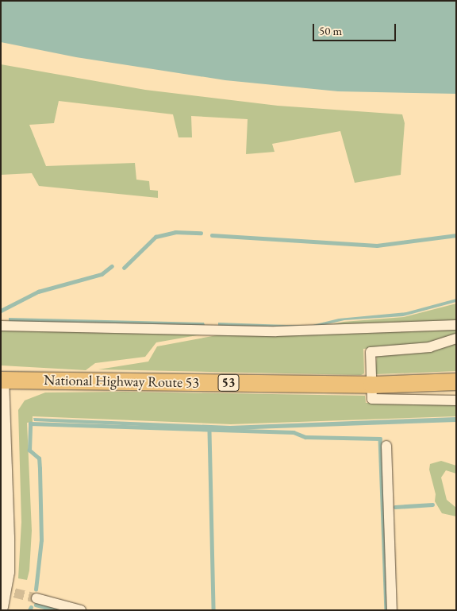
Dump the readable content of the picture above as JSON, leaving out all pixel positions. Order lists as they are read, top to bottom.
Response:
{
  "streets": {
    "highway": ["National Highway Route 53", "53"]
  },
  "scale_bar": "50 m"
}
